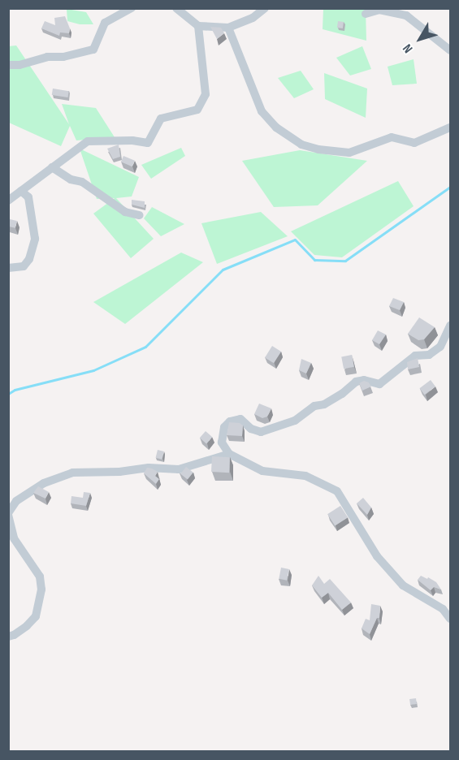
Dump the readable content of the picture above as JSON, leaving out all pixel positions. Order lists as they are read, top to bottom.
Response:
{
  "north": "bottom left"
}
